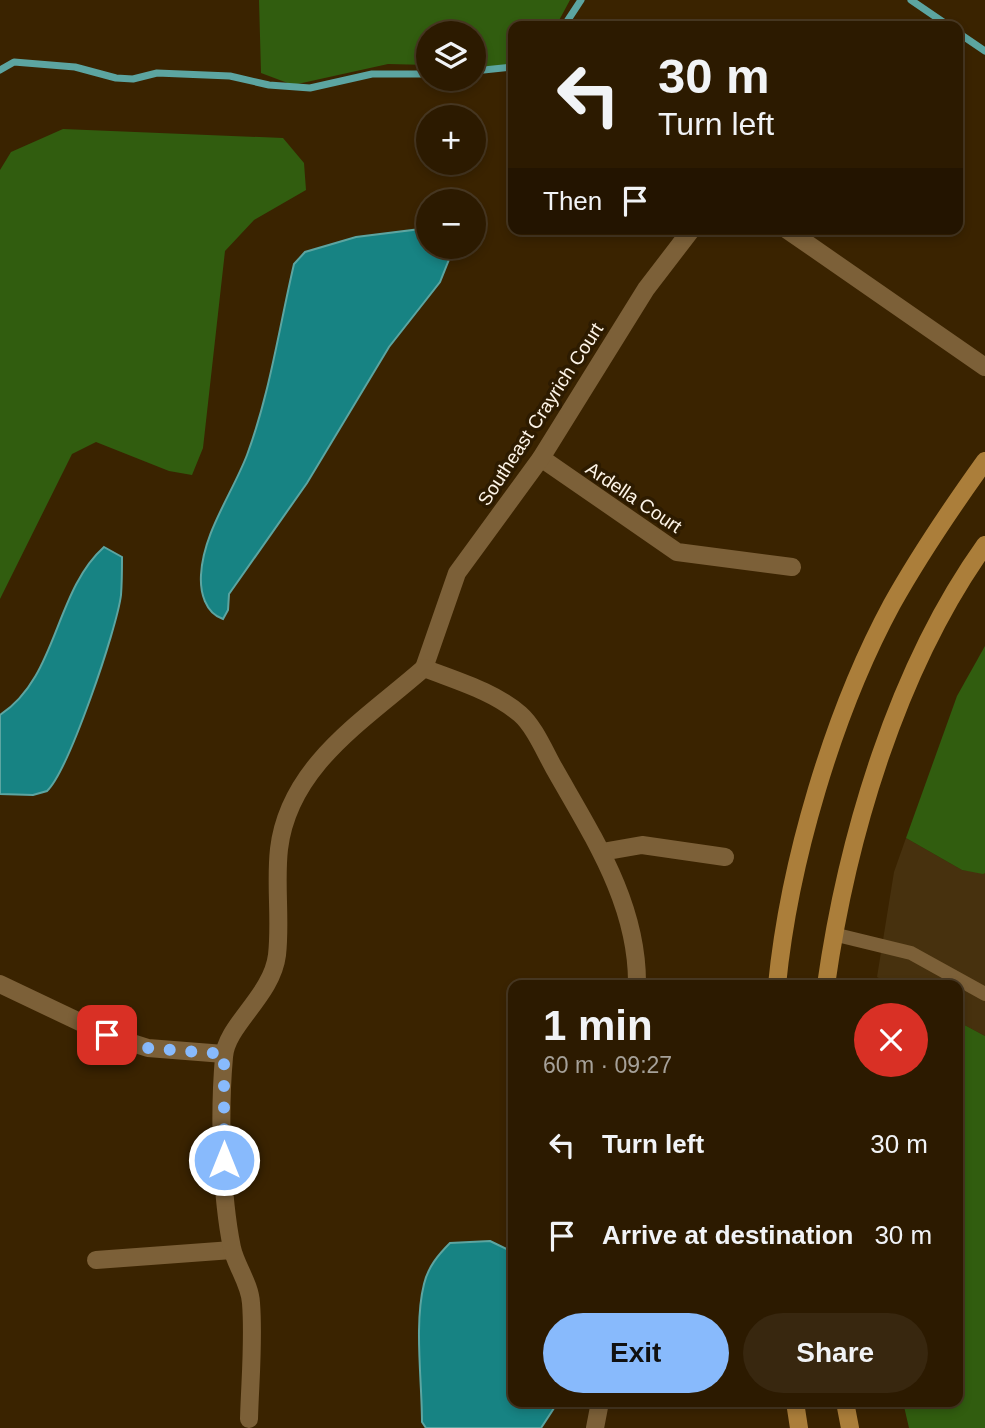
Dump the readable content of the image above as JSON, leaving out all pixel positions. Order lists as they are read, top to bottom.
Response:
{
  "streets": {
    "street": ["Southeast Crayrich Court", "Ardella Court"]
  },
  "crossings": [
    ["Southeast Crayrich Court", "Ardella Court"]
  ],
  "page": {
    "map_buttons": ["+", "−"],
    "turn": ["30 m", "Turn left"],
    "then": "Then",
    "heading": ["1 min", "60 m · 09:27"],
    "list": [
      {
        "name": "Turn left",
        "value": "30 m"
      },
      {
        "name": "Arrive at destination",
        "value": "30 m"
      }
    ],
    "buttons": ["Exit", "Share"]
  }
}
